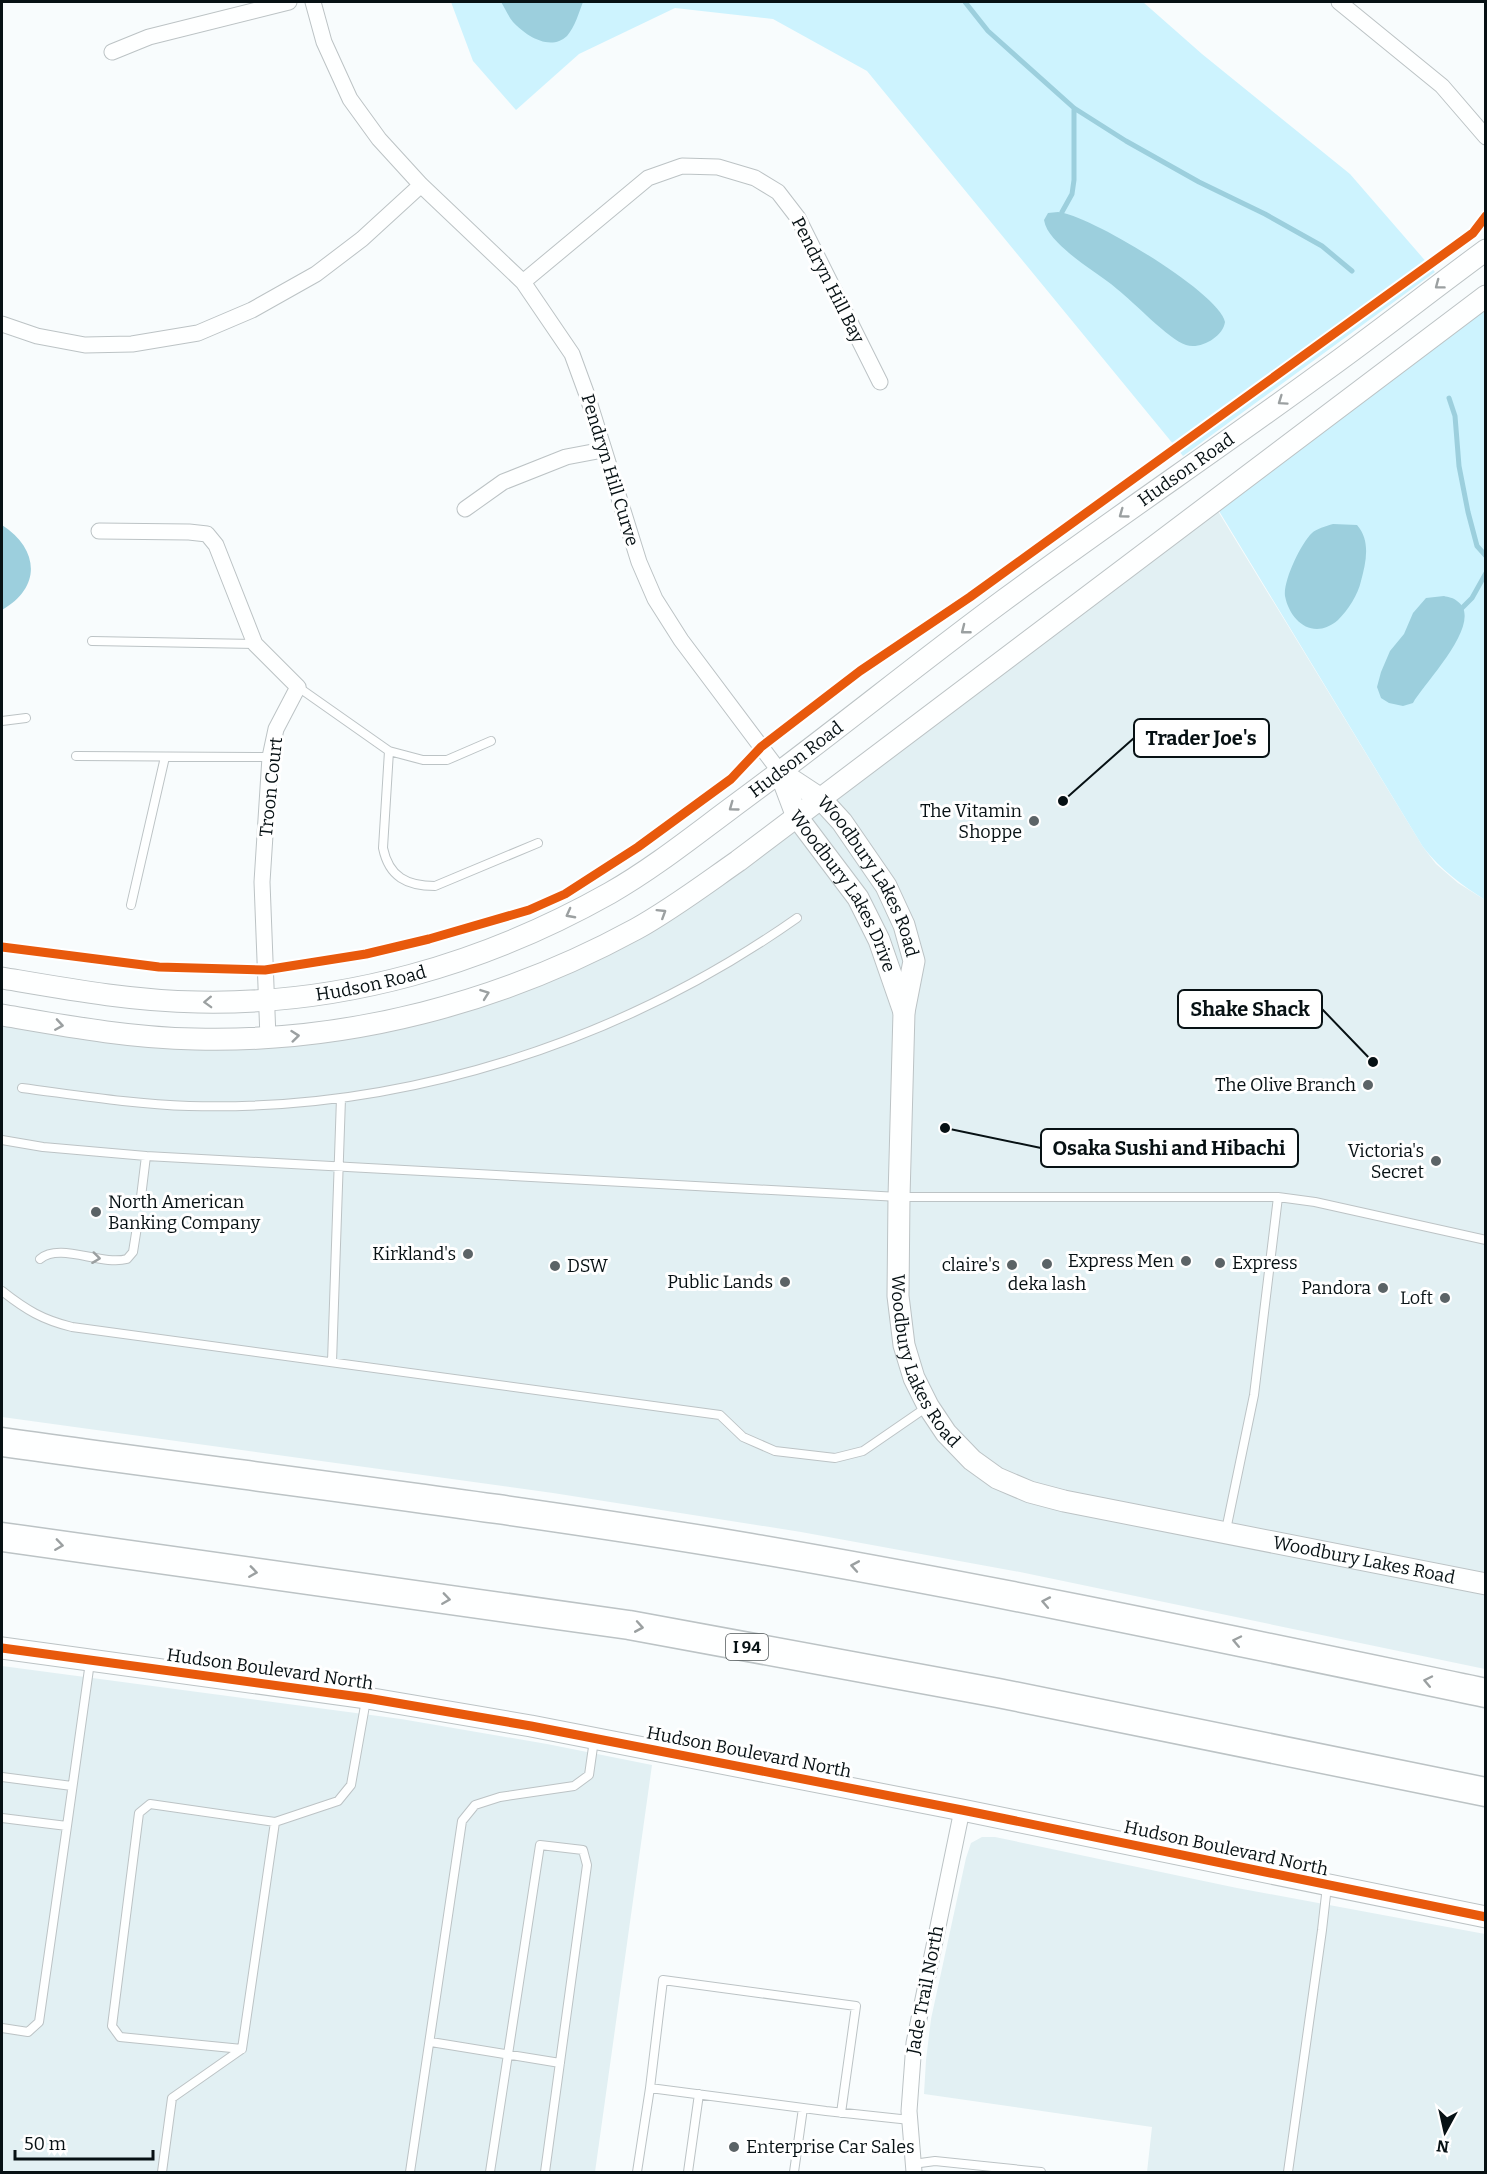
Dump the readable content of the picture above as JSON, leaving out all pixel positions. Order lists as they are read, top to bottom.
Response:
{
  "streets": {
    "highway": ["I 94"],
    "street": [
      "Pendryn Hill Bay",
      "Pendryn Hill Curve",
      "Hudson Road",
      "Troon Court",
      "Woodbury Lakes Road",
      "Woodbury Lakes Drive",
      "Hudson Boulevard North",
      "Jade Trail North"
    ]
  },
  "crossings": [
    ["Pendryn Hill Bay", "Pendryn Hill Curve"],
    ["Pendryn Hill Curve", "Hudson Road"],
    ["Pendryn Hill Curve", "Woodbury Lakes Road"],
    ["Pendryn Hill Curve", "Woodbury Lakes Drive"],
    ["Hudson Road", "Troon Court"],
    ["Hudson Road", "Woodbury Lakes Road"],
    ["Hudson Road", "Woodbury Lakes Drive"],
    ["Woodbury Lakes Road", "Woodbury Lakes Drive"],
    ["Hudson Boulevard North", "Jade Trail North"]
  ],
  "places": [
    "Trader Joe's",
    "The Vitamin Shoppe",
    "Shake Shack",
    "The Olive Branch",
    "Osaka Sushi and Hibachi",
    "Victoria's Secret",
    "North American Banking Company",
    "Kirkland's",
    "Express Men",
    "Express",
    "deka lash",
    "claire's",
    "DSW",
    "Public Lands",
    "Pandora",
    "Loft",
    "Enterprise Car Sales"
  ],
  "scale_bar": "50 m",
  "north": "bottom"
}
